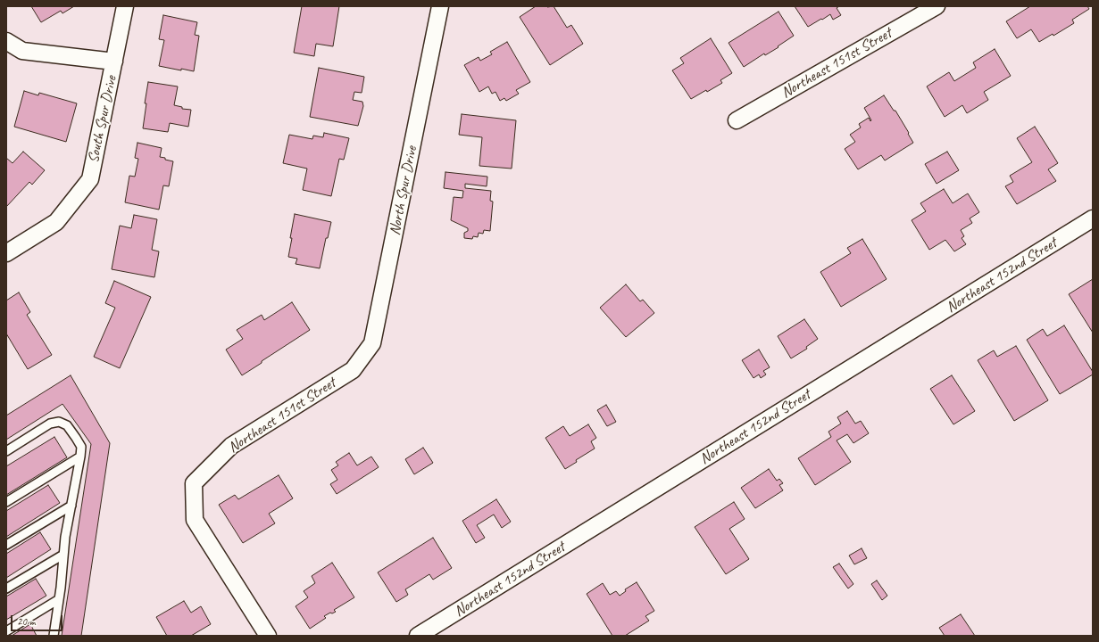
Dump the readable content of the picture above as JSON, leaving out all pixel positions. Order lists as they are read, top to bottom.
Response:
{
  "streets": {
    "street": [
      "Northeast 151st Street",
      "South Spur Drive",
      "North Spur Drive",
      "Northeast 152nd Street"
    ]
  },
  "crossings": [
    ["Northeast 151st Street", "North Spur Drive"]
  ],
  "scale_bar": "20 m"
}
